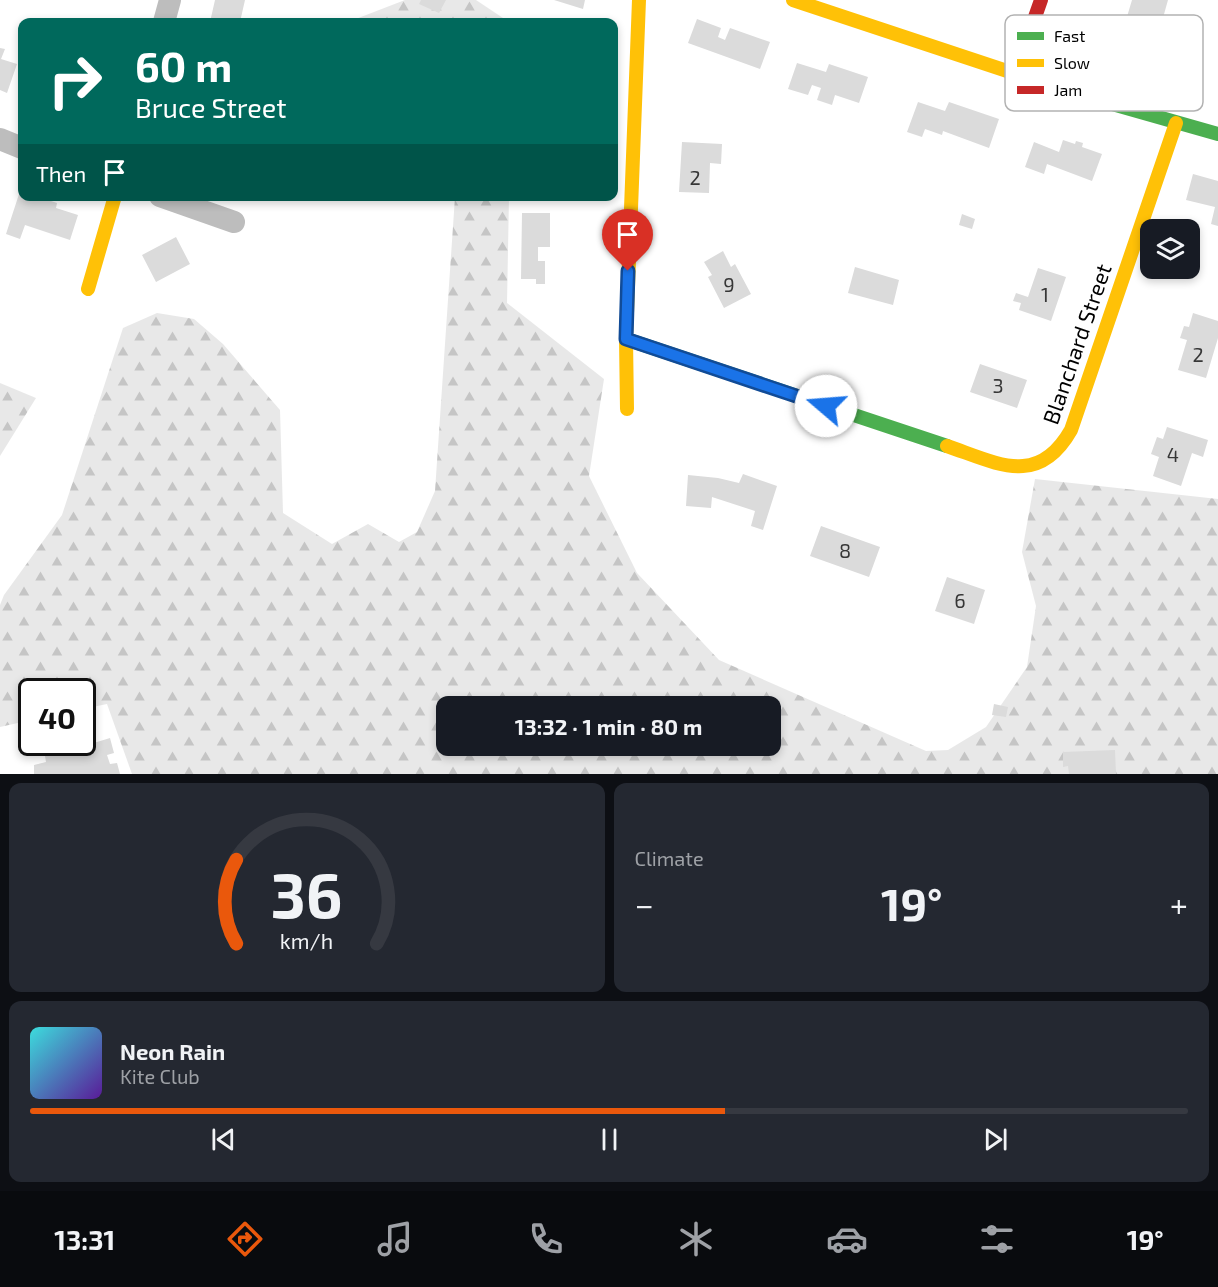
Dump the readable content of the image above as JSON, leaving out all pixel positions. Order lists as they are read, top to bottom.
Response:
{
  "streets": {
    "street": ["Blanchard Street"]
  },
  "house_numbers": [
    "2",
    "9",
    "1",
    "2",
    "3",
    "4",
    "8",
    "6"
  ],
  "legend": ["Fast", "Slow", "Jam"],
  "page": {
    "turn": ["60 m", "Bruce Street"],
    "then": "Then",
    "limit": "40",
    "trip": "13:32 · 1 min · 80 m",
    "tile": "Climate",
    "heat": ["−", "19°", "+"],
    "song": ["Neon Rain", "Kite Club"],
    "tabs": ["13:31", "19°"],
    "gauge": ["36", "km/h"]
  }
}
